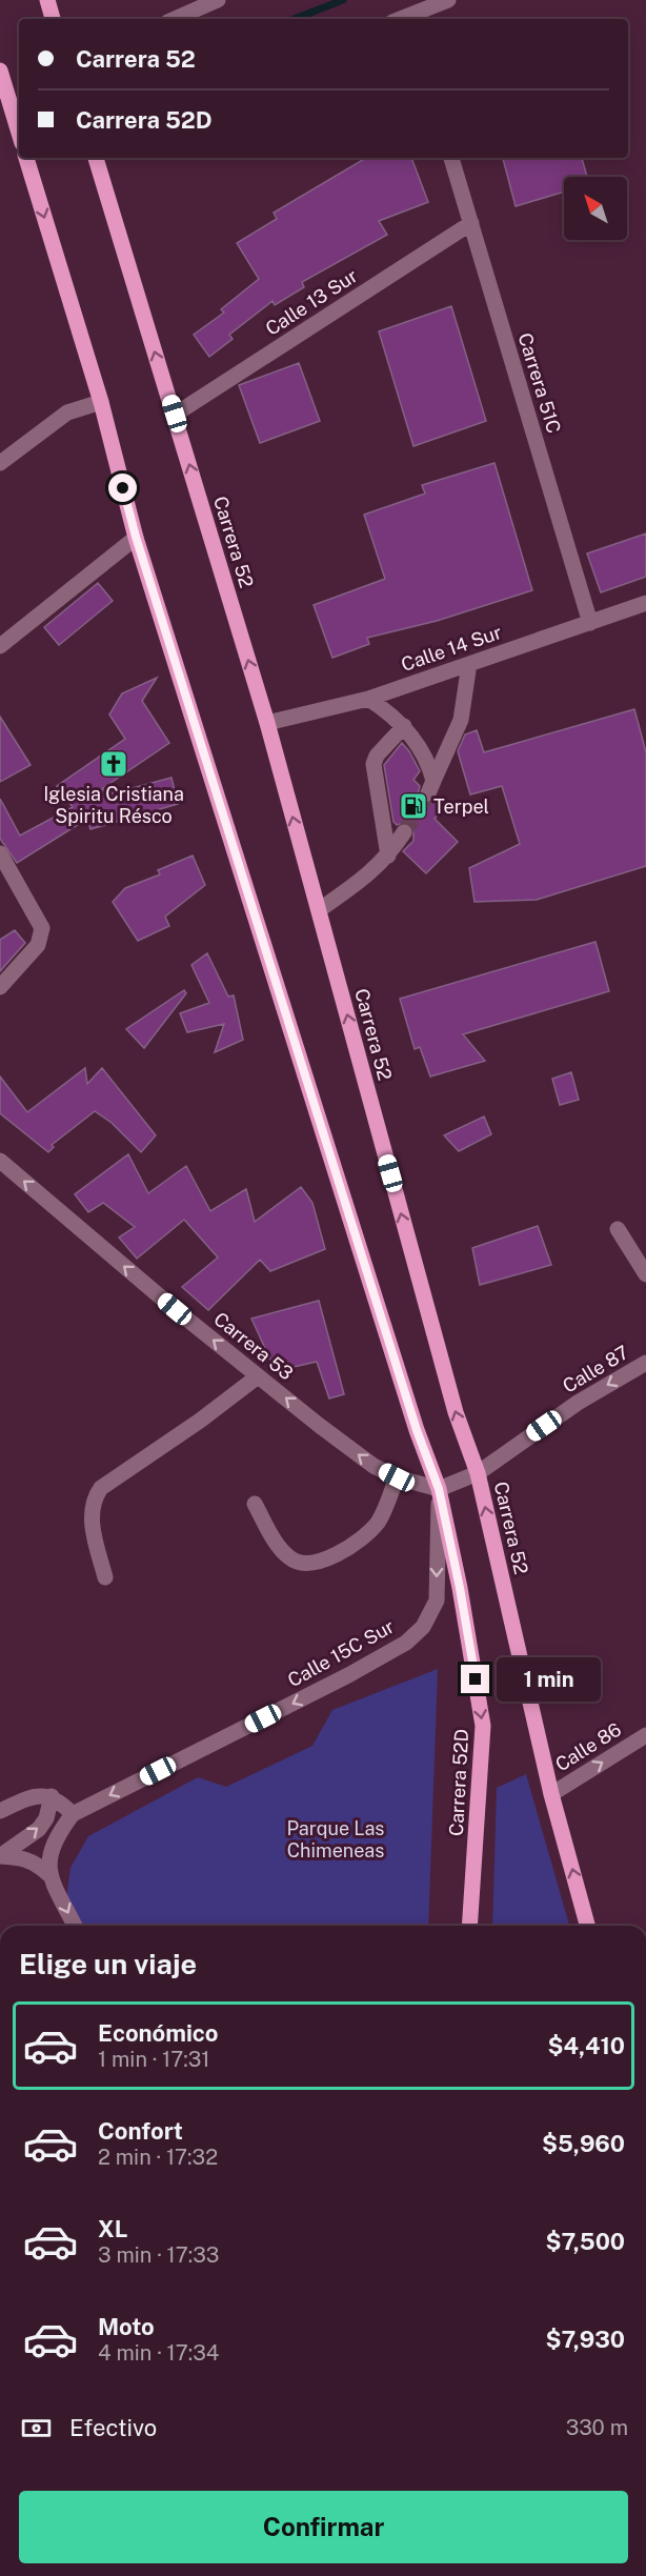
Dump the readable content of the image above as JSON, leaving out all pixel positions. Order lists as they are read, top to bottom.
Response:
{
  "streets": {
    "main road": ["Carrera 52", "Carrera 52D"],
    "street": [
      "Calle 13 Sur",
      "Carrera 51C",
      "Calle 14 Sur",
      "Carrera 53",
      "Calle 87",
      "Calle 15C Sur",
      "Calle 86"
    ]
  },
  "crossings": [
    ["Calle 13 Sur", "Carrera 51C"],
    ["Calle 13 Sur", "Carrera 52"],
    ["Carrera 51C", "Calle 14 Sur"],
    ["Carrera 52", "Calle 14 Sur"],
    ["Carrera 52", "Calle 87"],
    ["Carrera 52", "Calle 86"],
    ["Carrera 53", "Calle 87"],
    ["Carrera 53", "Calle 15C Sur"],
    ["Carrera 53", "Carrera 52D"],
    ["Calle 87", "Calle 15C Sur"],
    ["Calle 87", "Carrera 52D"],
    ["Calle 15C Sur", "Carrera 52D"]
  ],
  "one_way": [
    "Carrera 53",
    "Calle 87",
    "Calle 15C Sur",
    "Calle 86",
    "Carrera 52D"
  ],
  "parks": ["Parque Las Chimeneas"],
  "places": {
    "church": ["Iglesia Cristiana Spiritu Résco"],
    "fuel station": ["Terpel"]
  },
  "north": "top left",
  "page": {
    "banner": ["Carrera 52", "Carrera 52D"],
    "bubble": "1 min",
    "heading": "Elige un viaje",
    "list": [
      {
        "name": "Económico",
        "note": "1 min · 17:31",
        "value": "$4,410"
      },
      {
        "name": "Confort",
        "note": "2 min · 17:32",
        "value": "$5,960"
      },
      {
        "name": "XL",
        "note": "3 min · 17:33",
        "value": "$7,500"
      },
      {
        "name": "Moto",
        "note": "4 min · 17:34",
        "value": "$7,930"
      }
    ],
    "pay": ["Efectivo", "330 m"],
    "buttons": "Confirmar"
  }
}
